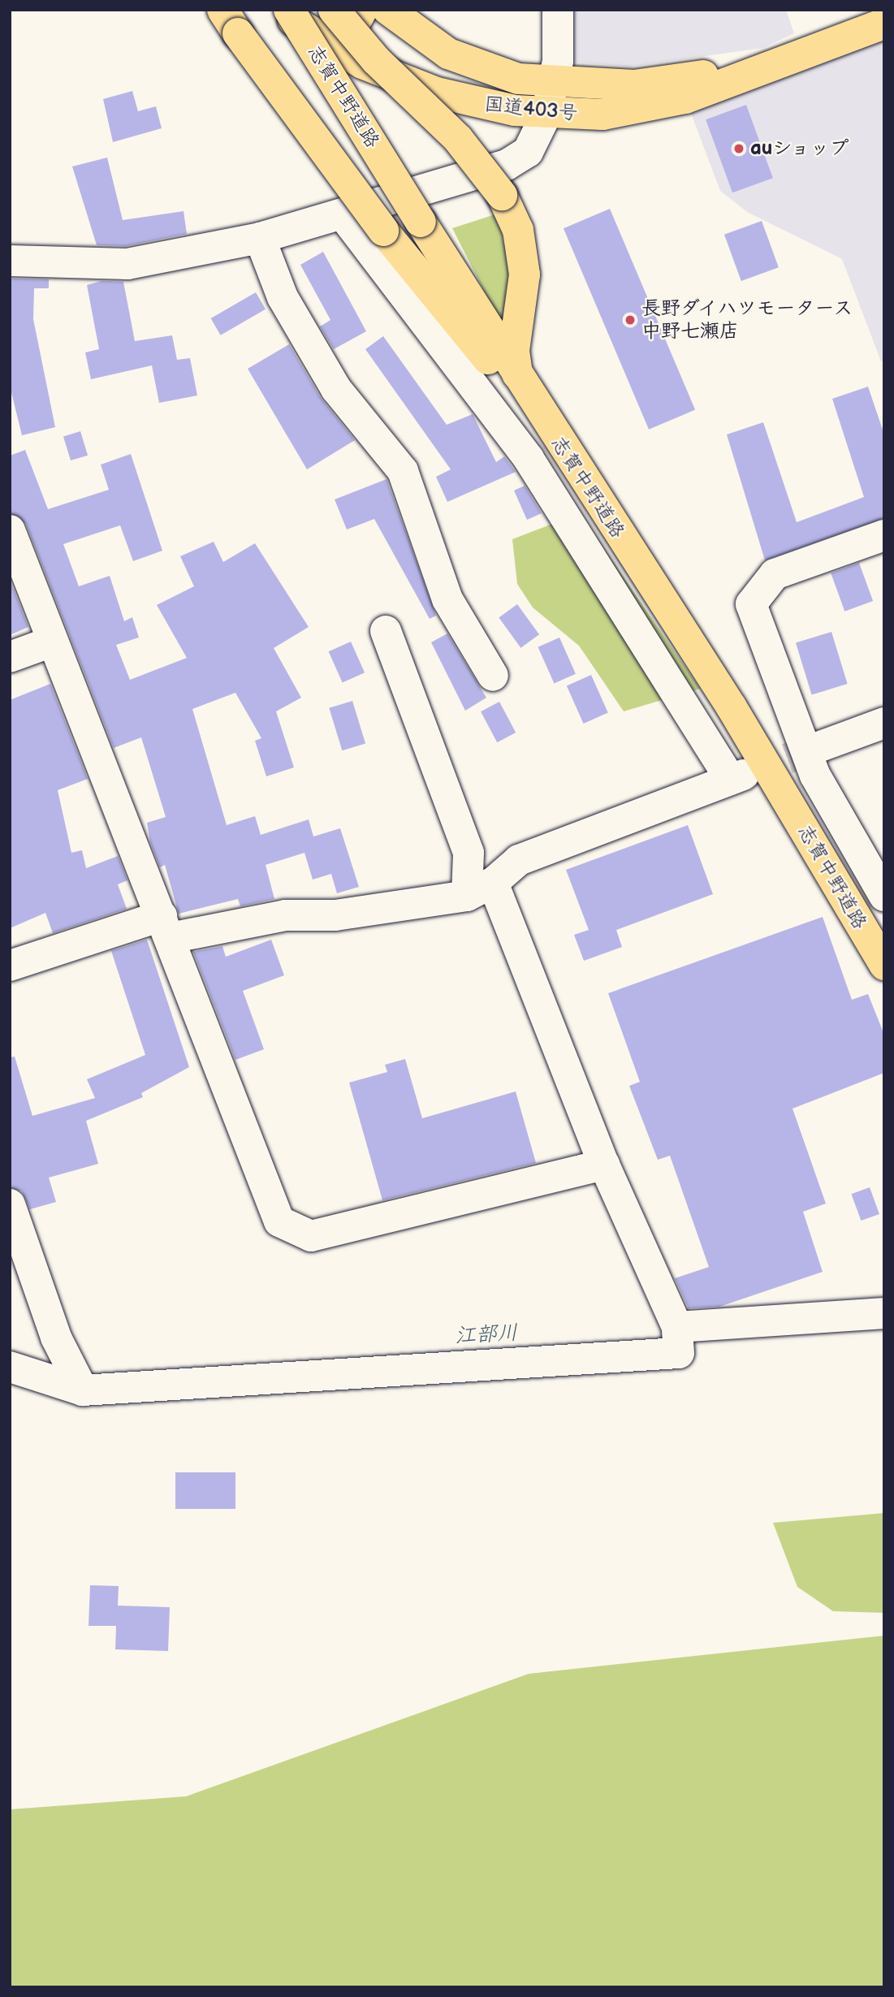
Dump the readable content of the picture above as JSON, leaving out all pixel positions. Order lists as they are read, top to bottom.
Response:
{
  "streets": {
    "main road": ["志賀中野道路", "国道403号"]
  },
  "water": ["江部川"],
  "places": ["auショップ", "長野ダイハツモータース 中野七瀬店"]
}
